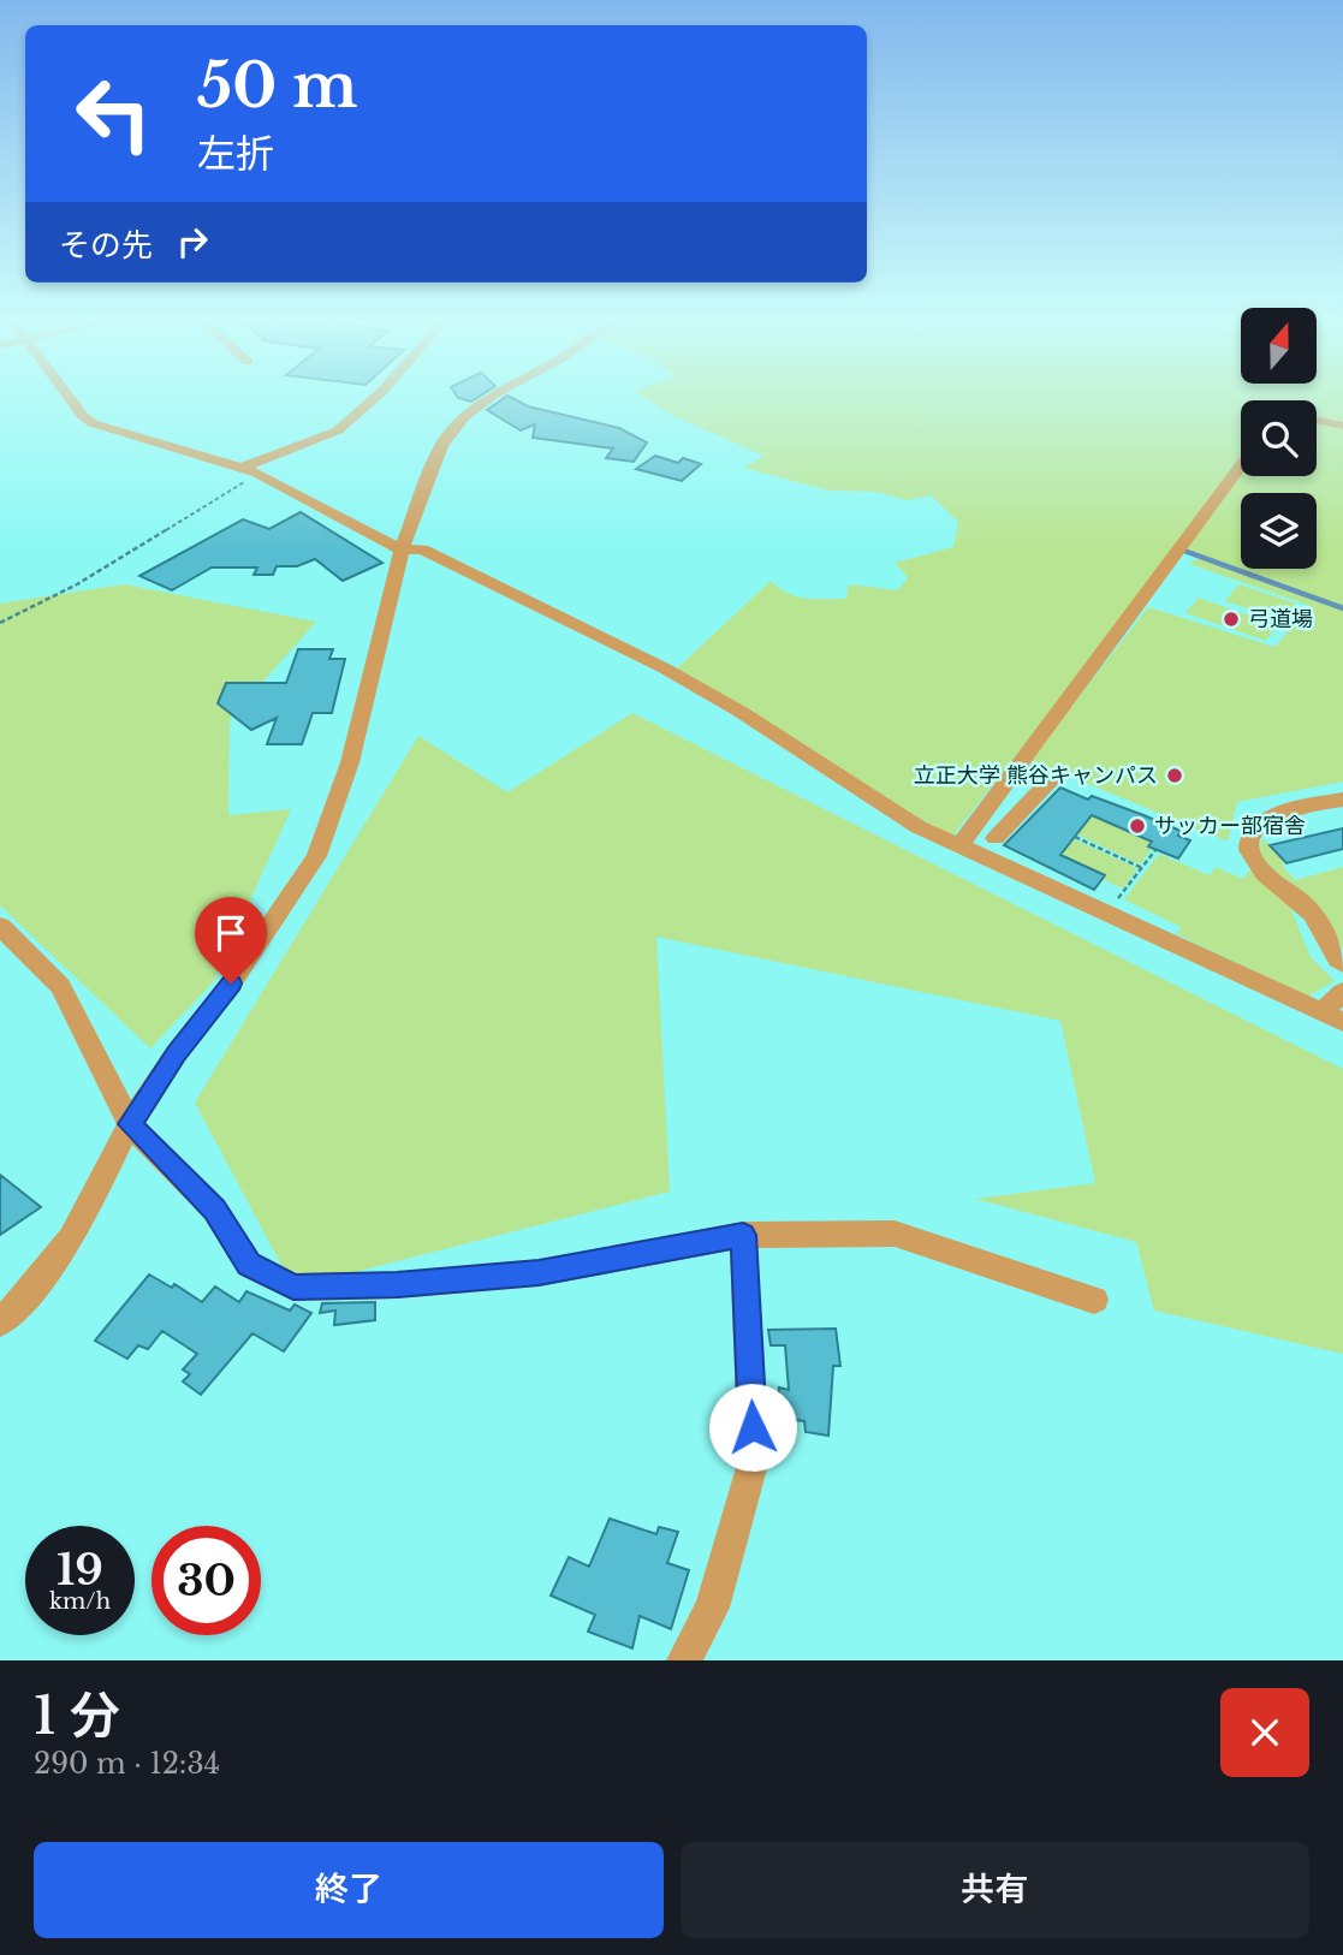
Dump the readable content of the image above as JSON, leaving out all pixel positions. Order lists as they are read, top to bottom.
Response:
{
  "places": ["弓道場", "立正大学 熊谷キャンパス", "サッカー部宿舎"],
  "north": "top",
  "page": {
    "turn": ["50 m", "左折"],
    "then": "その先",
    "speed": "19 km/h",
    "limit": "30",
    "heading": ["1 分", "290 m · 12:34"],
    "buttons": ["終了", "共有"]
  }
}
